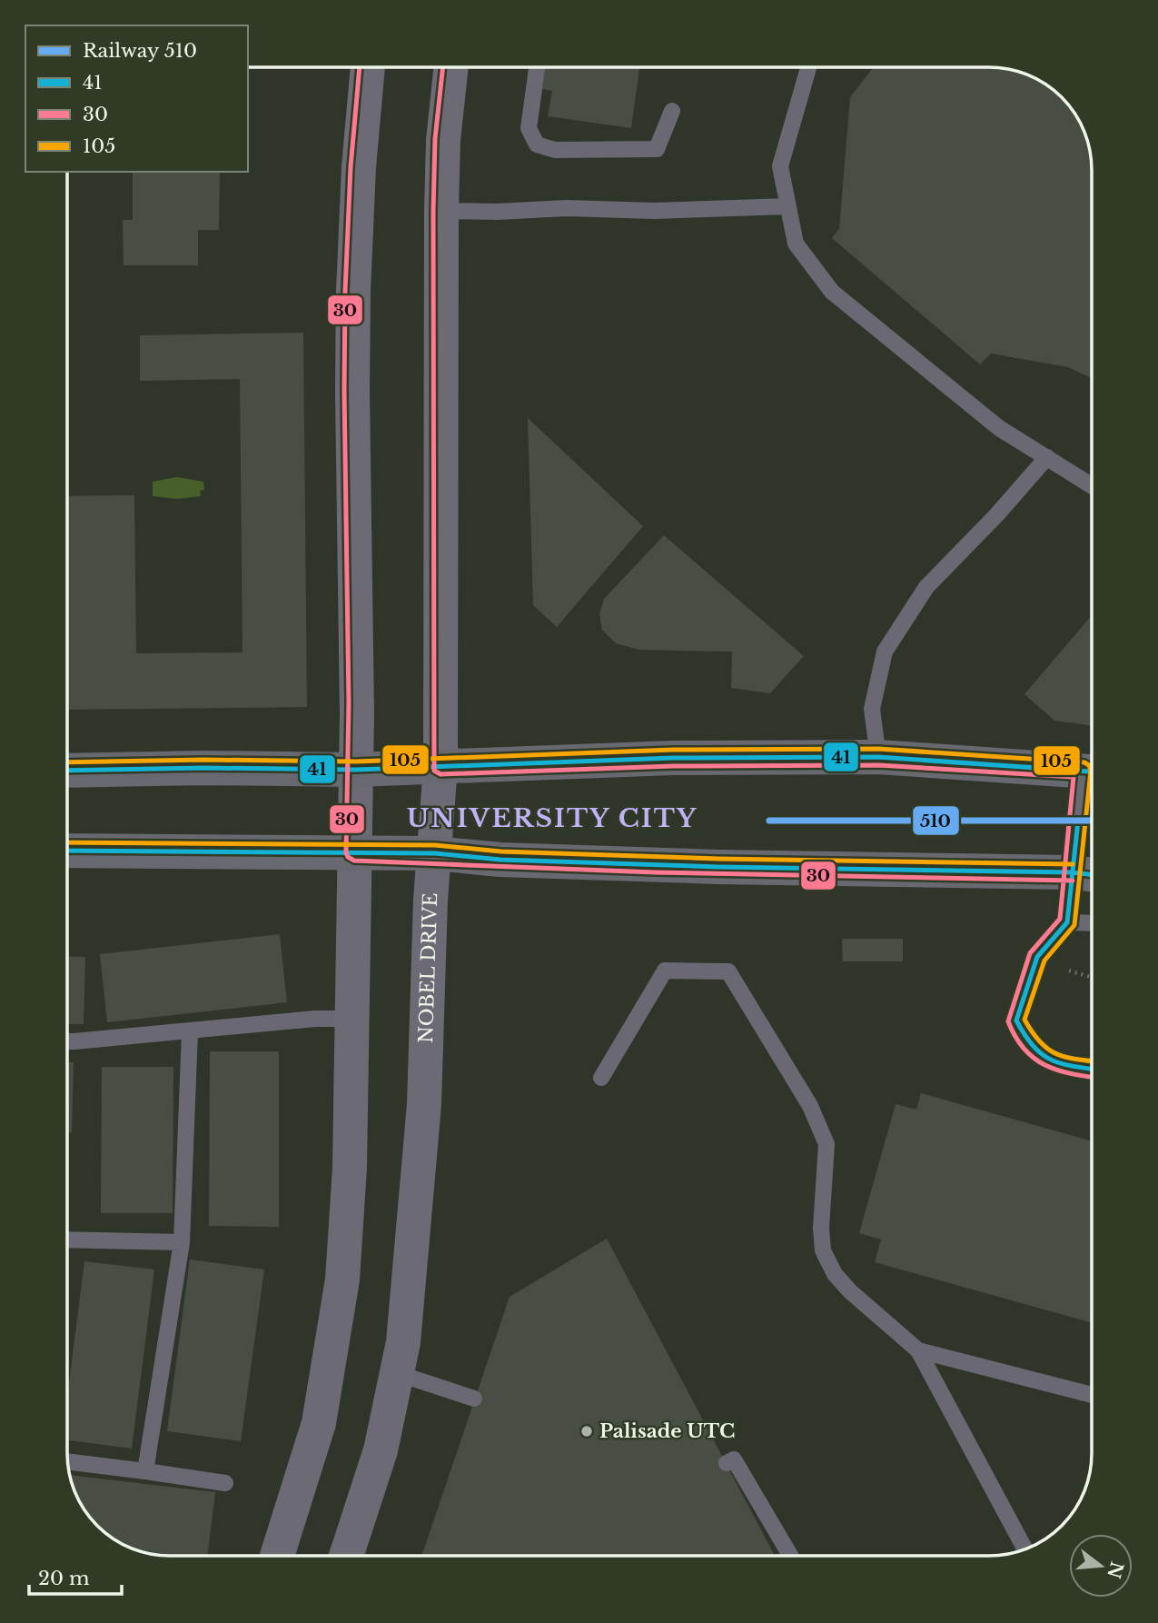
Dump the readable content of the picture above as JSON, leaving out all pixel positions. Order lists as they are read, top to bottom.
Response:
{
  "streets": {
    "main road": ["NOBEL DRIVE"]
  },
  "districts": ["UNIVERSITY CITY"],
  "places": ["Palisade UTC"],
  "lines": [
    "transit line 30",
    "transit line 105",
    "transit line 41",
    "rail line 510"
  ],
  "legend": [
    "Railway 510",
    "41",
    "30",
    "105"
  ],
  "scale_bar": "20 m",
  "north": "right"
}
